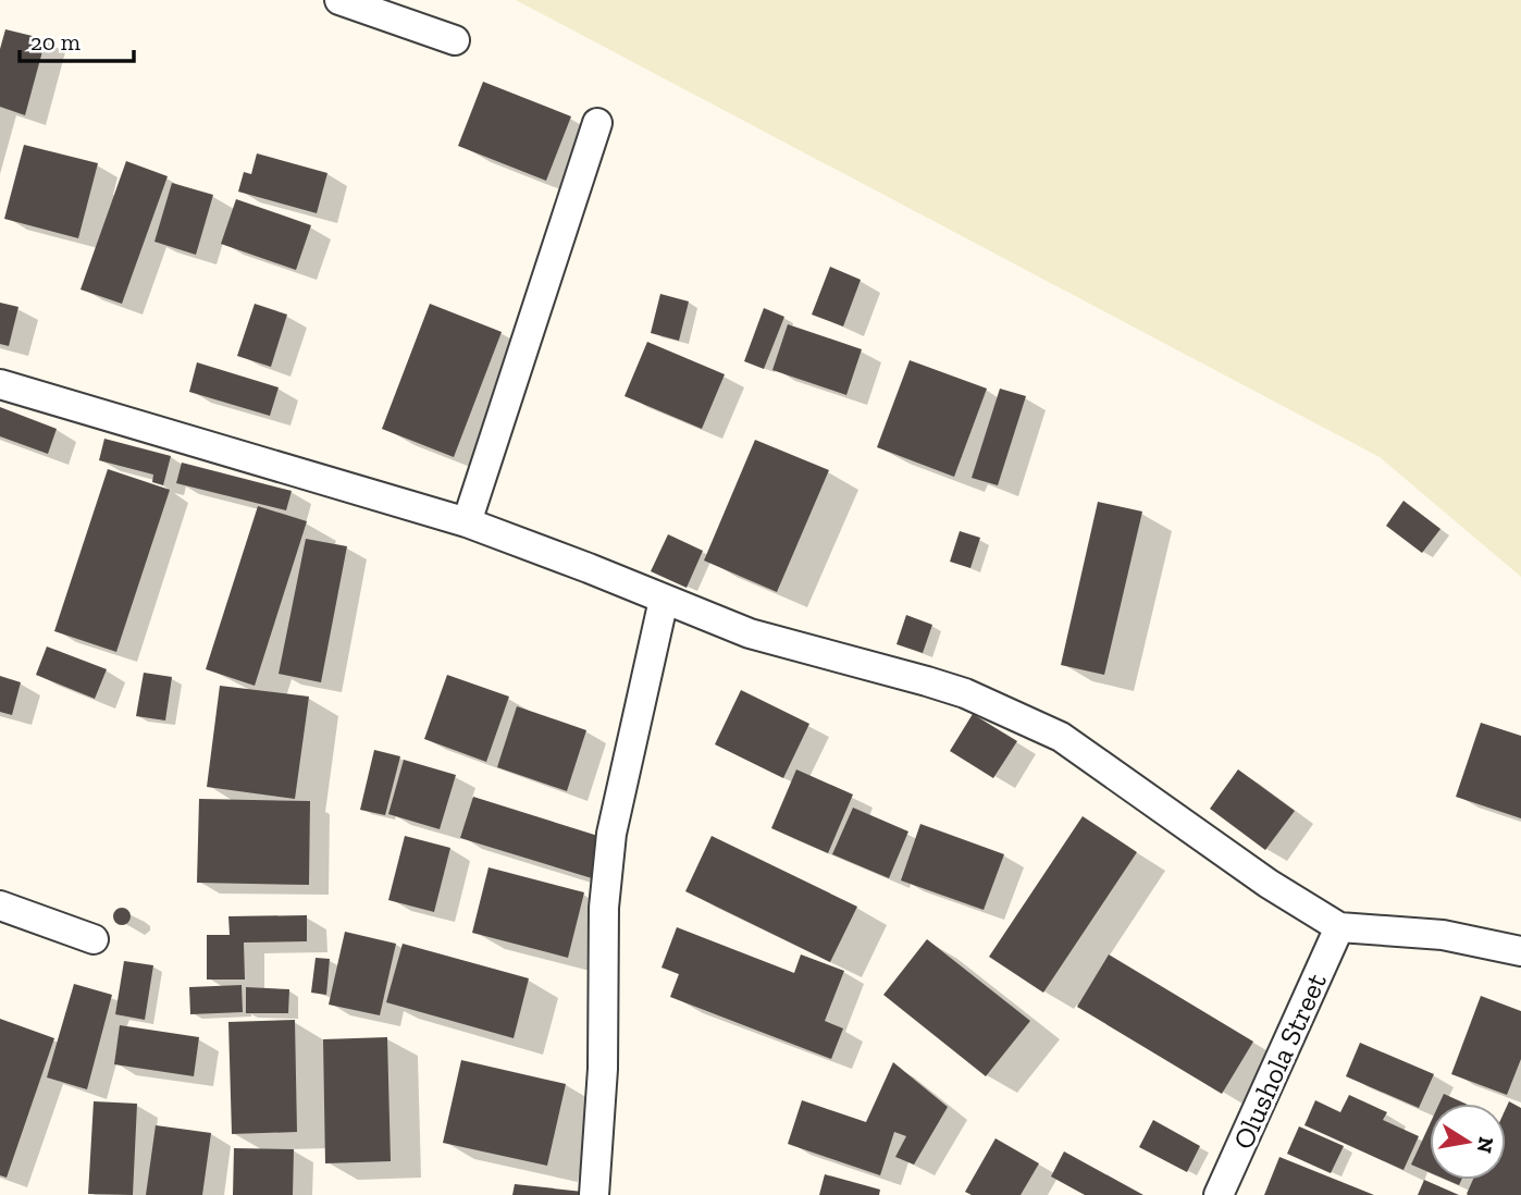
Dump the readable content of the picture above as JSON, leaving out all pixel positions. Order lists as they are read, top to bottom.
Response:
{
  "streets": {
    "street": ["Olushola Street"]
  },
  "scale_bar": "20 m",
  "north": "right"
}
